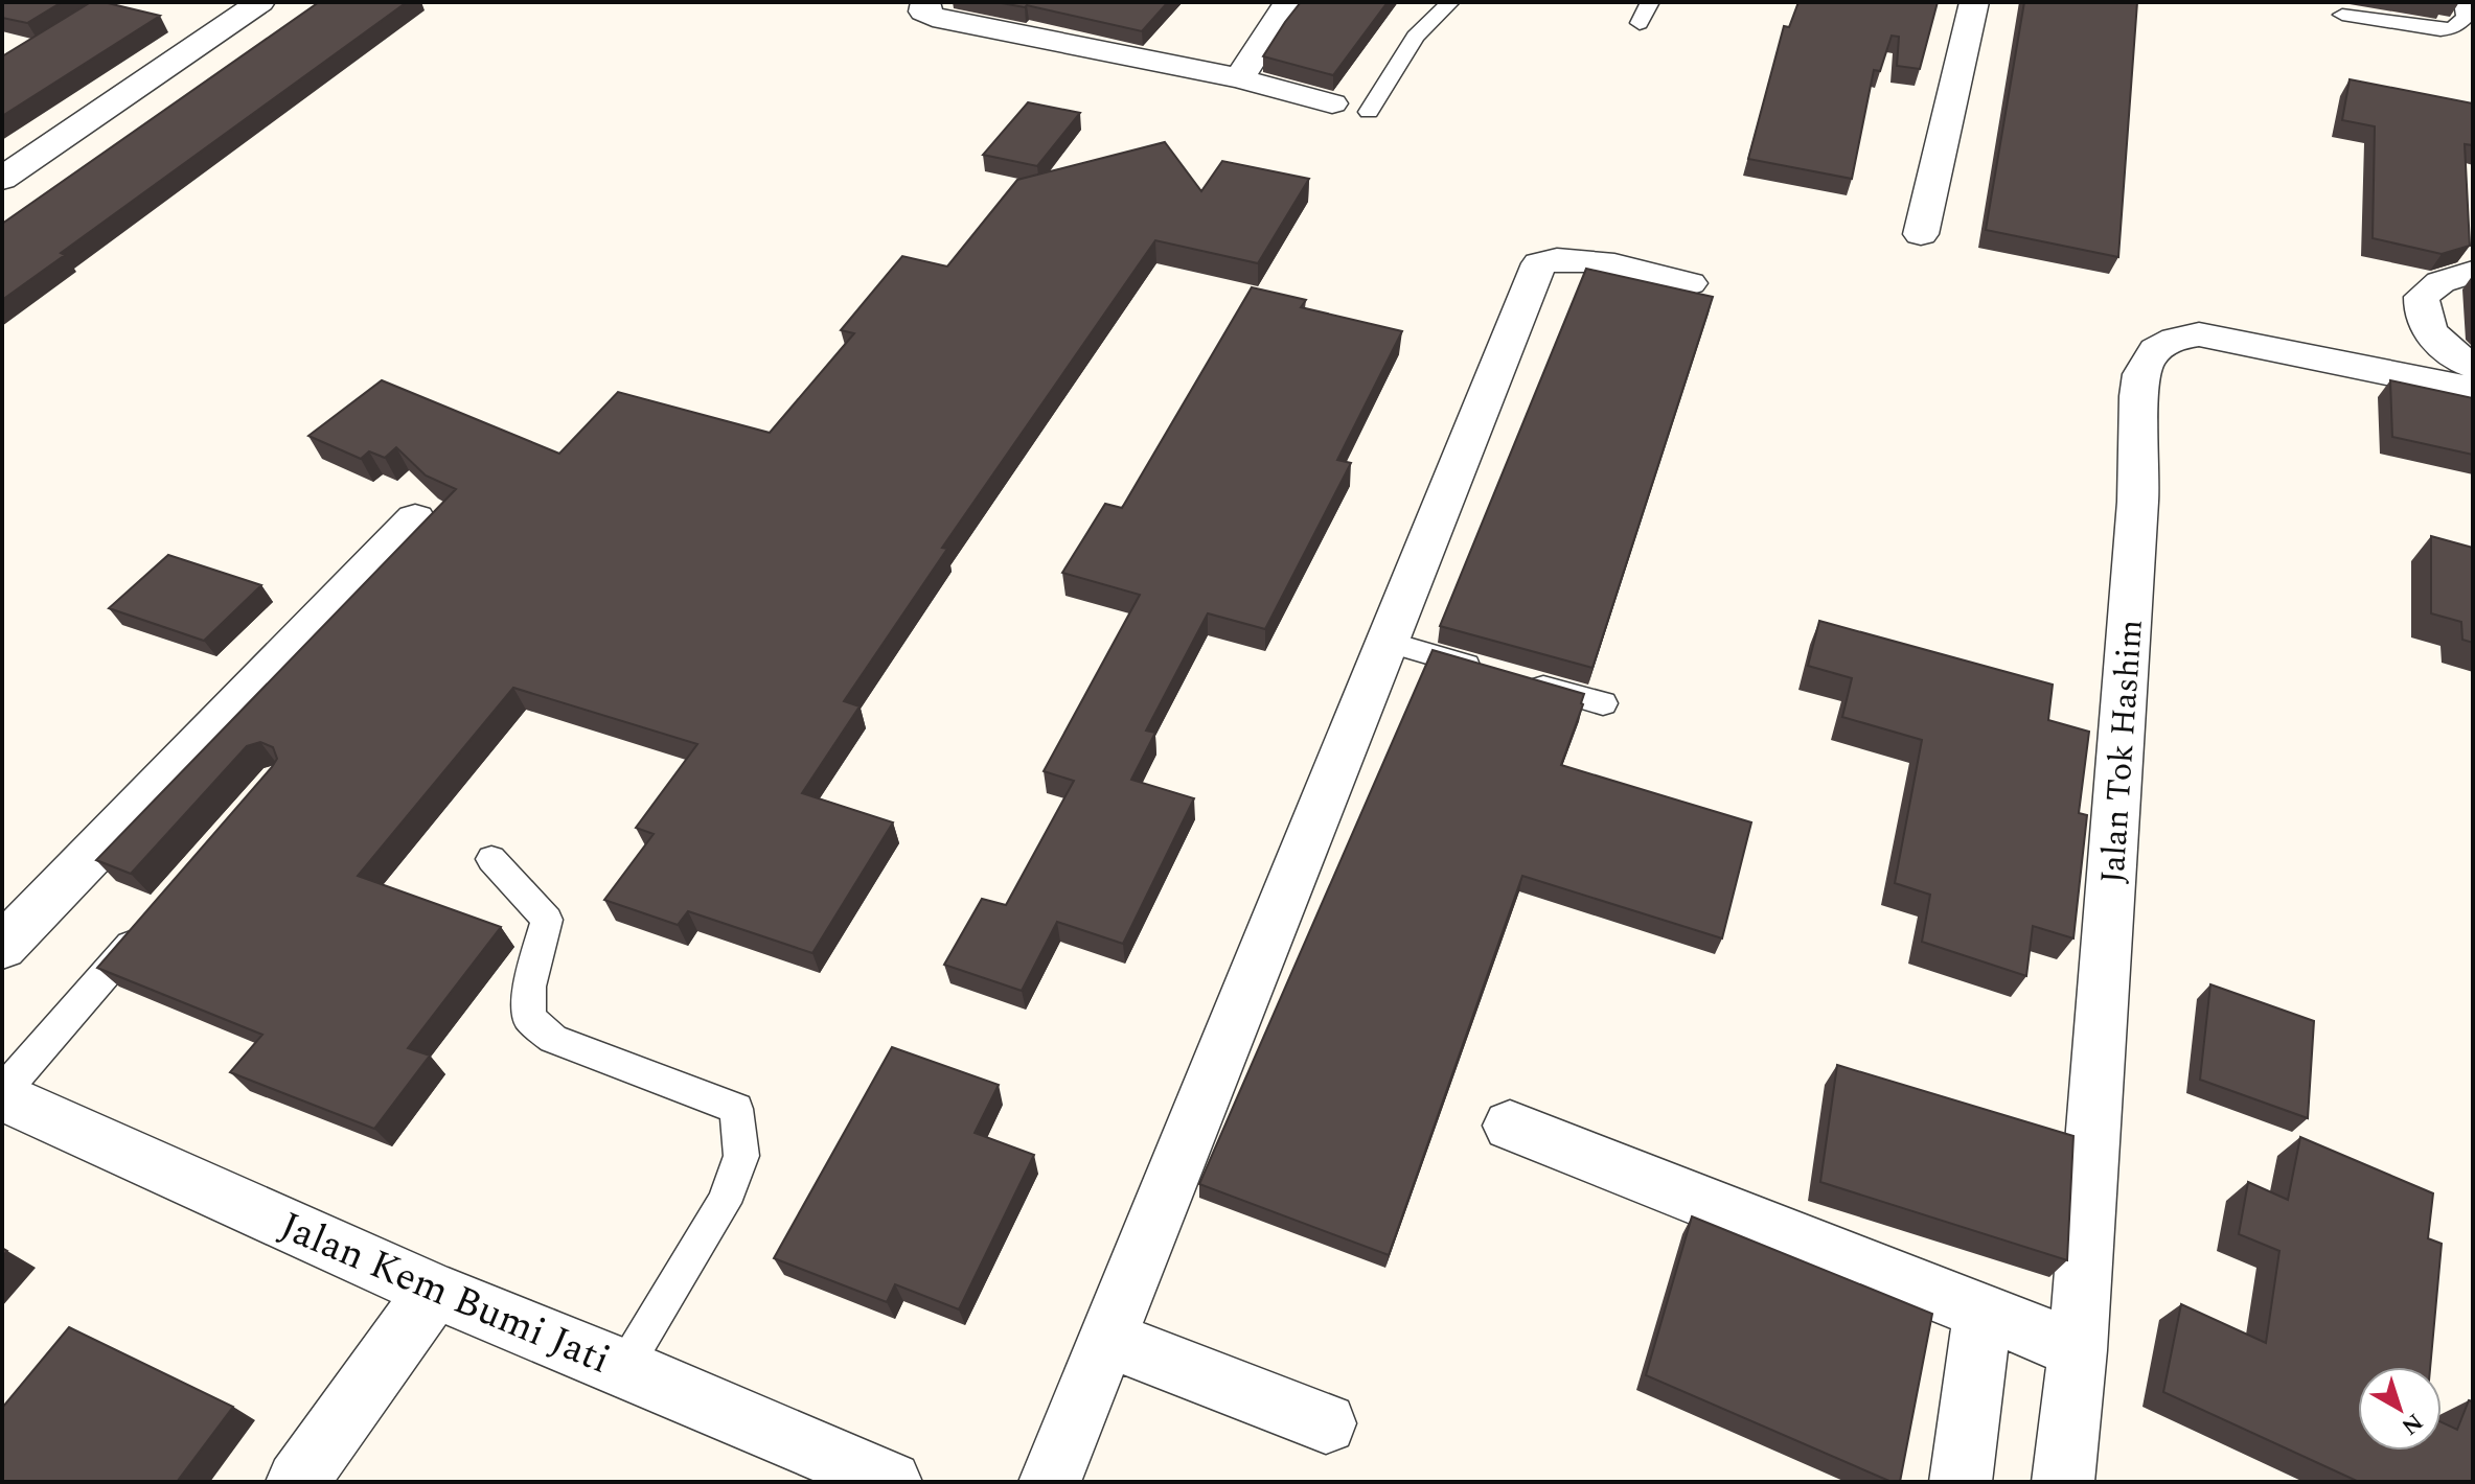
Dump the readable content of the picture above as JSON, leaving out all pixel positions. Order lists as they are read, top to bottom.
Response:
{
  "streets": {
    "street": ["Jalan Tok Hashim", "Jalan Kem Bumi Jati"]
  },
  "north": "bottom right"
}
